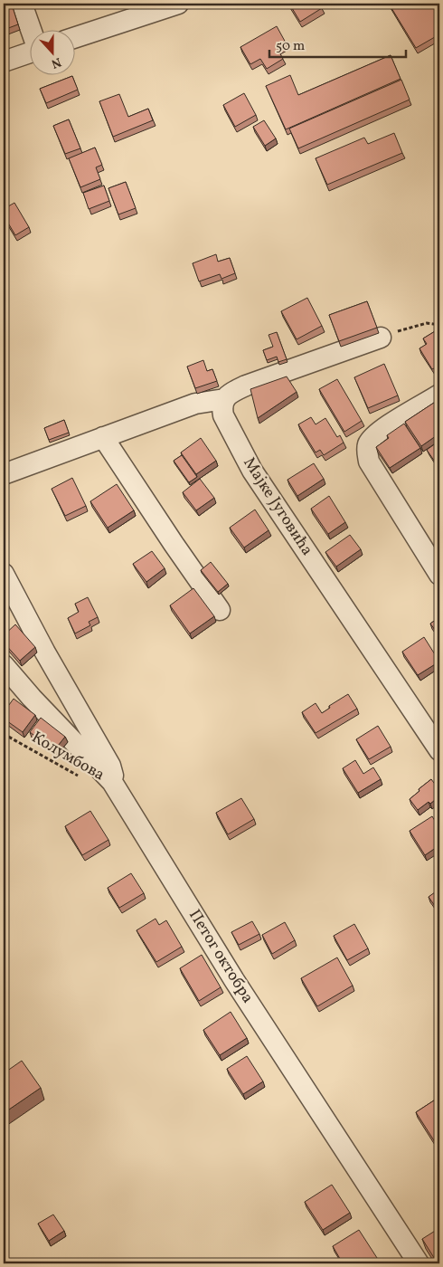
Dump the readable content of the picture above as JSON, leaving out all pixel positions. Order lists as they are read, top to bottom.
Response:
{
  "streets": {
    "street": ["Мајке Југовића", "Петог октобра"],
    "path": ["Колумбова"]
  },
  "scale_bar": "50 m",
  "north": "bottom"
}
